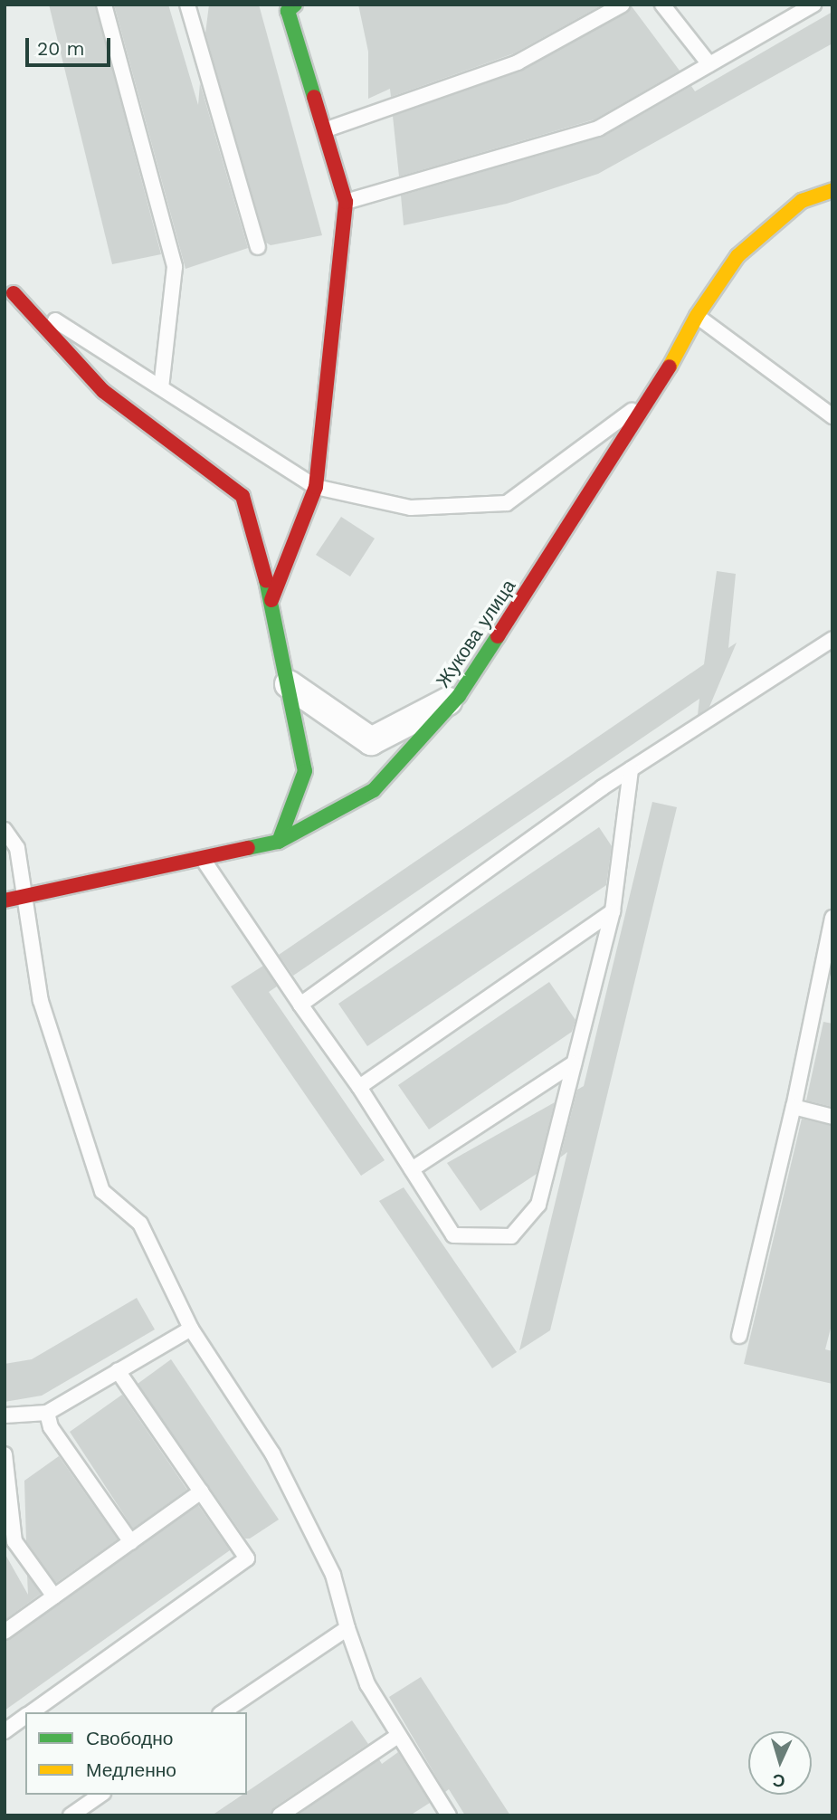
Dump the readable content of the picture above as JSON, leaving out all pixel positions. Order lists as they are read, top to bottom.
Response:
{
  "streets": {
    "street": ["Жукова улица"]
  },
  "legend": ["Свободно", "Медленно"],
  "scale_bar": "20 m",
  "north": "bottom"
}
